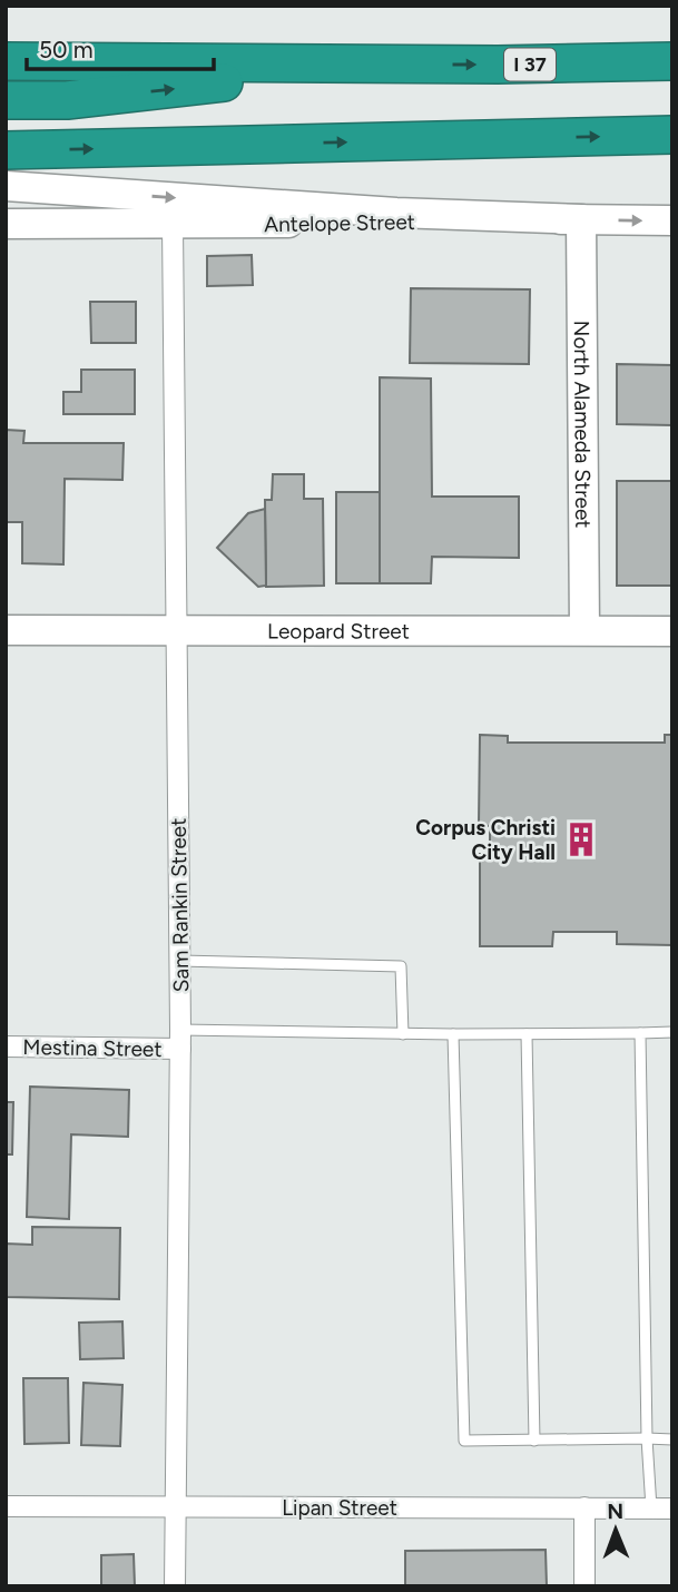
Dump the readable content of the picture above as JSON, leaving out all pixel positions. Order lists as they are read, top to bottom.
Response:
{
  "streets": {
    "highway": ["I 37"],
    "main road": ["Antelope Street", "North Alameda Street", "Leopard Street"],
    "street": ["Sam Rankin Street", "Mestina Street", "Lipan Street"]
  },
  "crossings": [
    ["Antelope Street", "North Alameda Street"],
    ["Antelope Street", "Sam Rankin Street"],
    ["North Alameda Street", "Leopard Street"],
    ["Leopard Street", "Sam Rankin Street"],
    ["Sam Rankin Street", "Mestina Street"],
    ["Sam Rankin Street", "Lipan Street"]
  ],
  "places": {
    "building": ["Corpus Christi City Hall"]
  },
  "scale_bar": "50 m",
  "north": "top"
}
